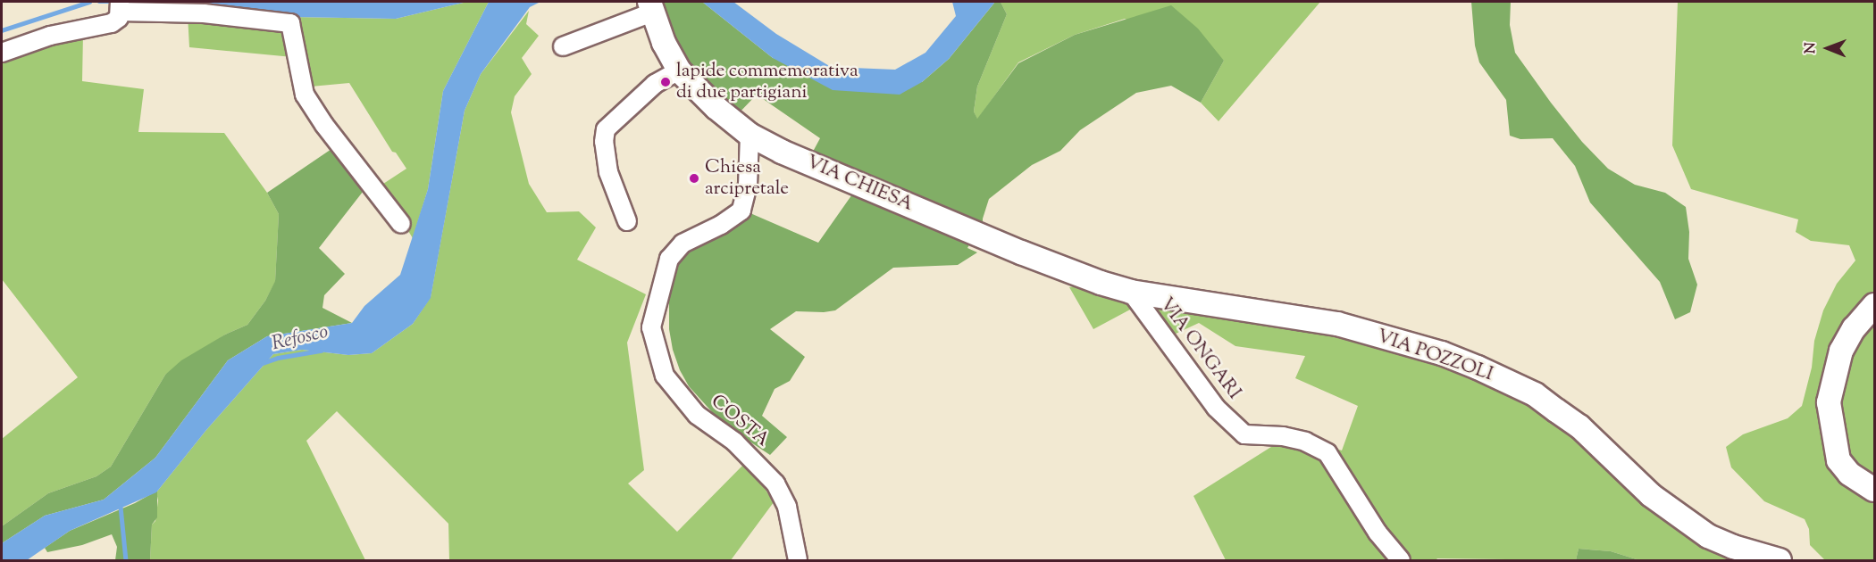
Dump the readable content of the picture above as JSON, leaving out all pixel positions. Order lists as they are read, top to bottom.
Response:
{
  "streets": {
    "main road": ["VIA CHIESA", "VIA POZZOLI"],
    "street": ["VIA ONGARI", "COSTA"]
  },
  "crossings": [
    ["VIA CHIESA", "VIA ONGARI"],
    ["VIA CHIESA", "VIA POZZOLI"],
    ["VIA CHIESA", "COSTA"],
    ["VIA ONGARI", "VIA POZZOLI"]
  ],
  "water": ["Refosco"],
  "places": ["lapide commemorativa di due partigiani", "Chiesa arcipretale"],
  "north": "left"
}
